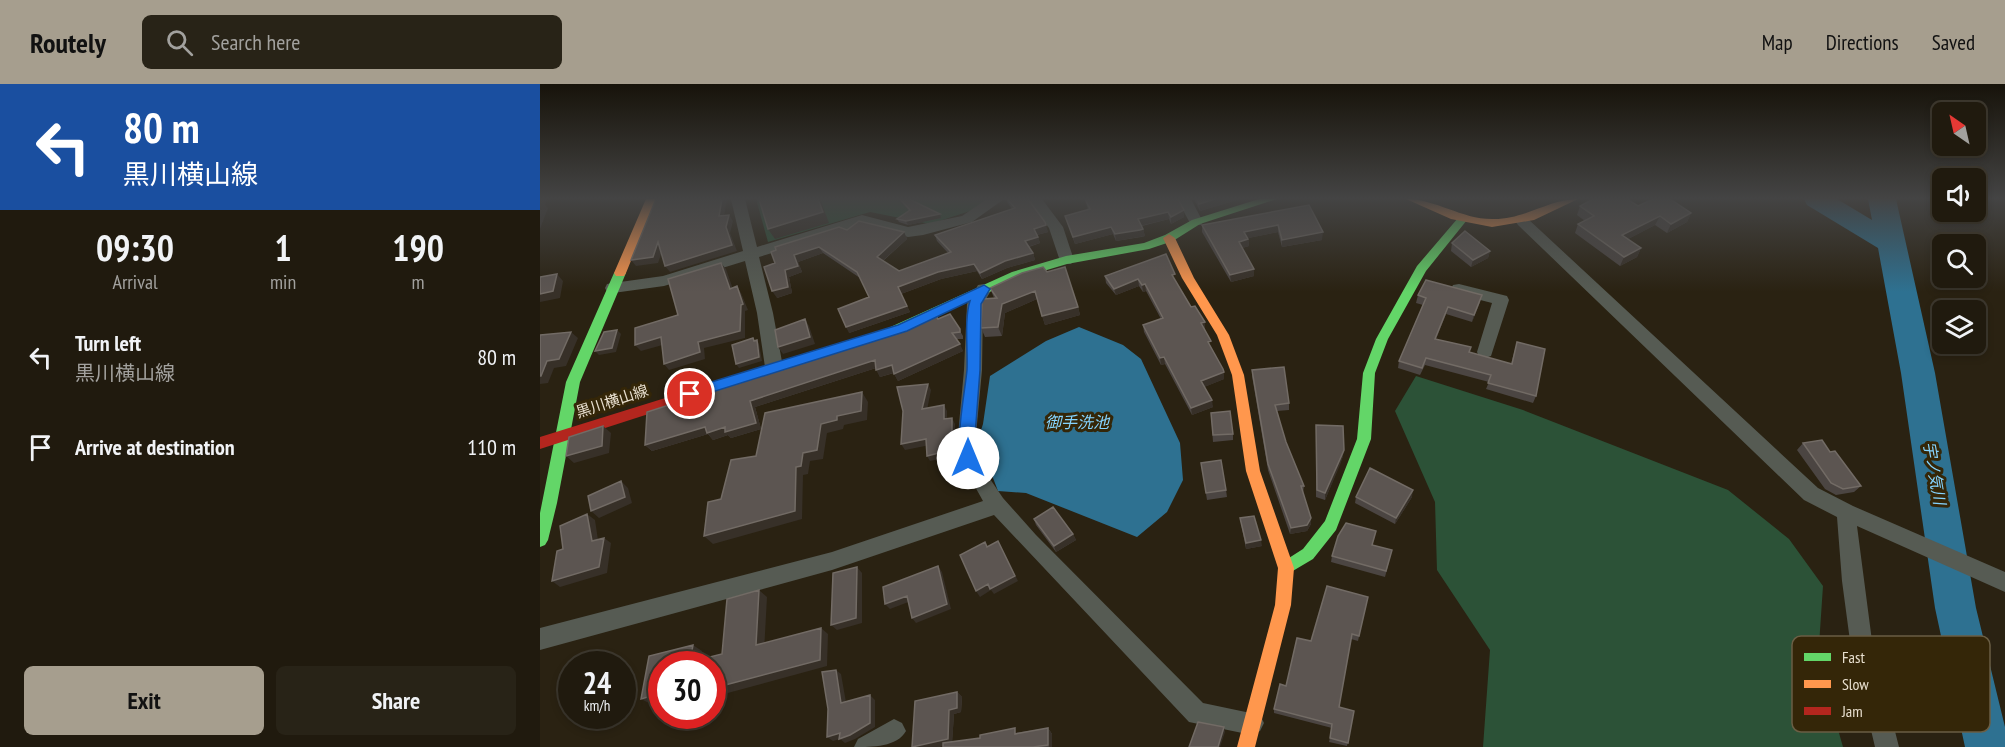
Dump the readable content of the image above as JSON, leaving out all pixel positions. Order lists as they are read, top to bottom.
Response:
{
  "streets": {
    "street": ["黒川横山線"]
  },
  "water": ["御手洗池", "宇ノ気川"],
  "legend": ["Fast", "Slow", "Jam"],
  "north": "top left",
  "page": {
    "header": "Routely",
    "search": "Search here",
    "nav": ["Map", "Directions", "Saved"],
    "turn": ["80 m", "黒川横山線"],
    "eta": [
      "09:30",
      "Arrival",
      "1",
      "min",
      "190",
      "m"
    ],
    "list": [
      {
        "name": "Turn left",
        "note": "黒川横山線",
        "value": "80 m"
      },
      {
        "name": "Arrive at destination",
        "value": "110 m"
      }
    ],
    "speed": "24 km/h",
    "limit": "30",
    "buttons": ["Exit", "Share"]
  }
}
